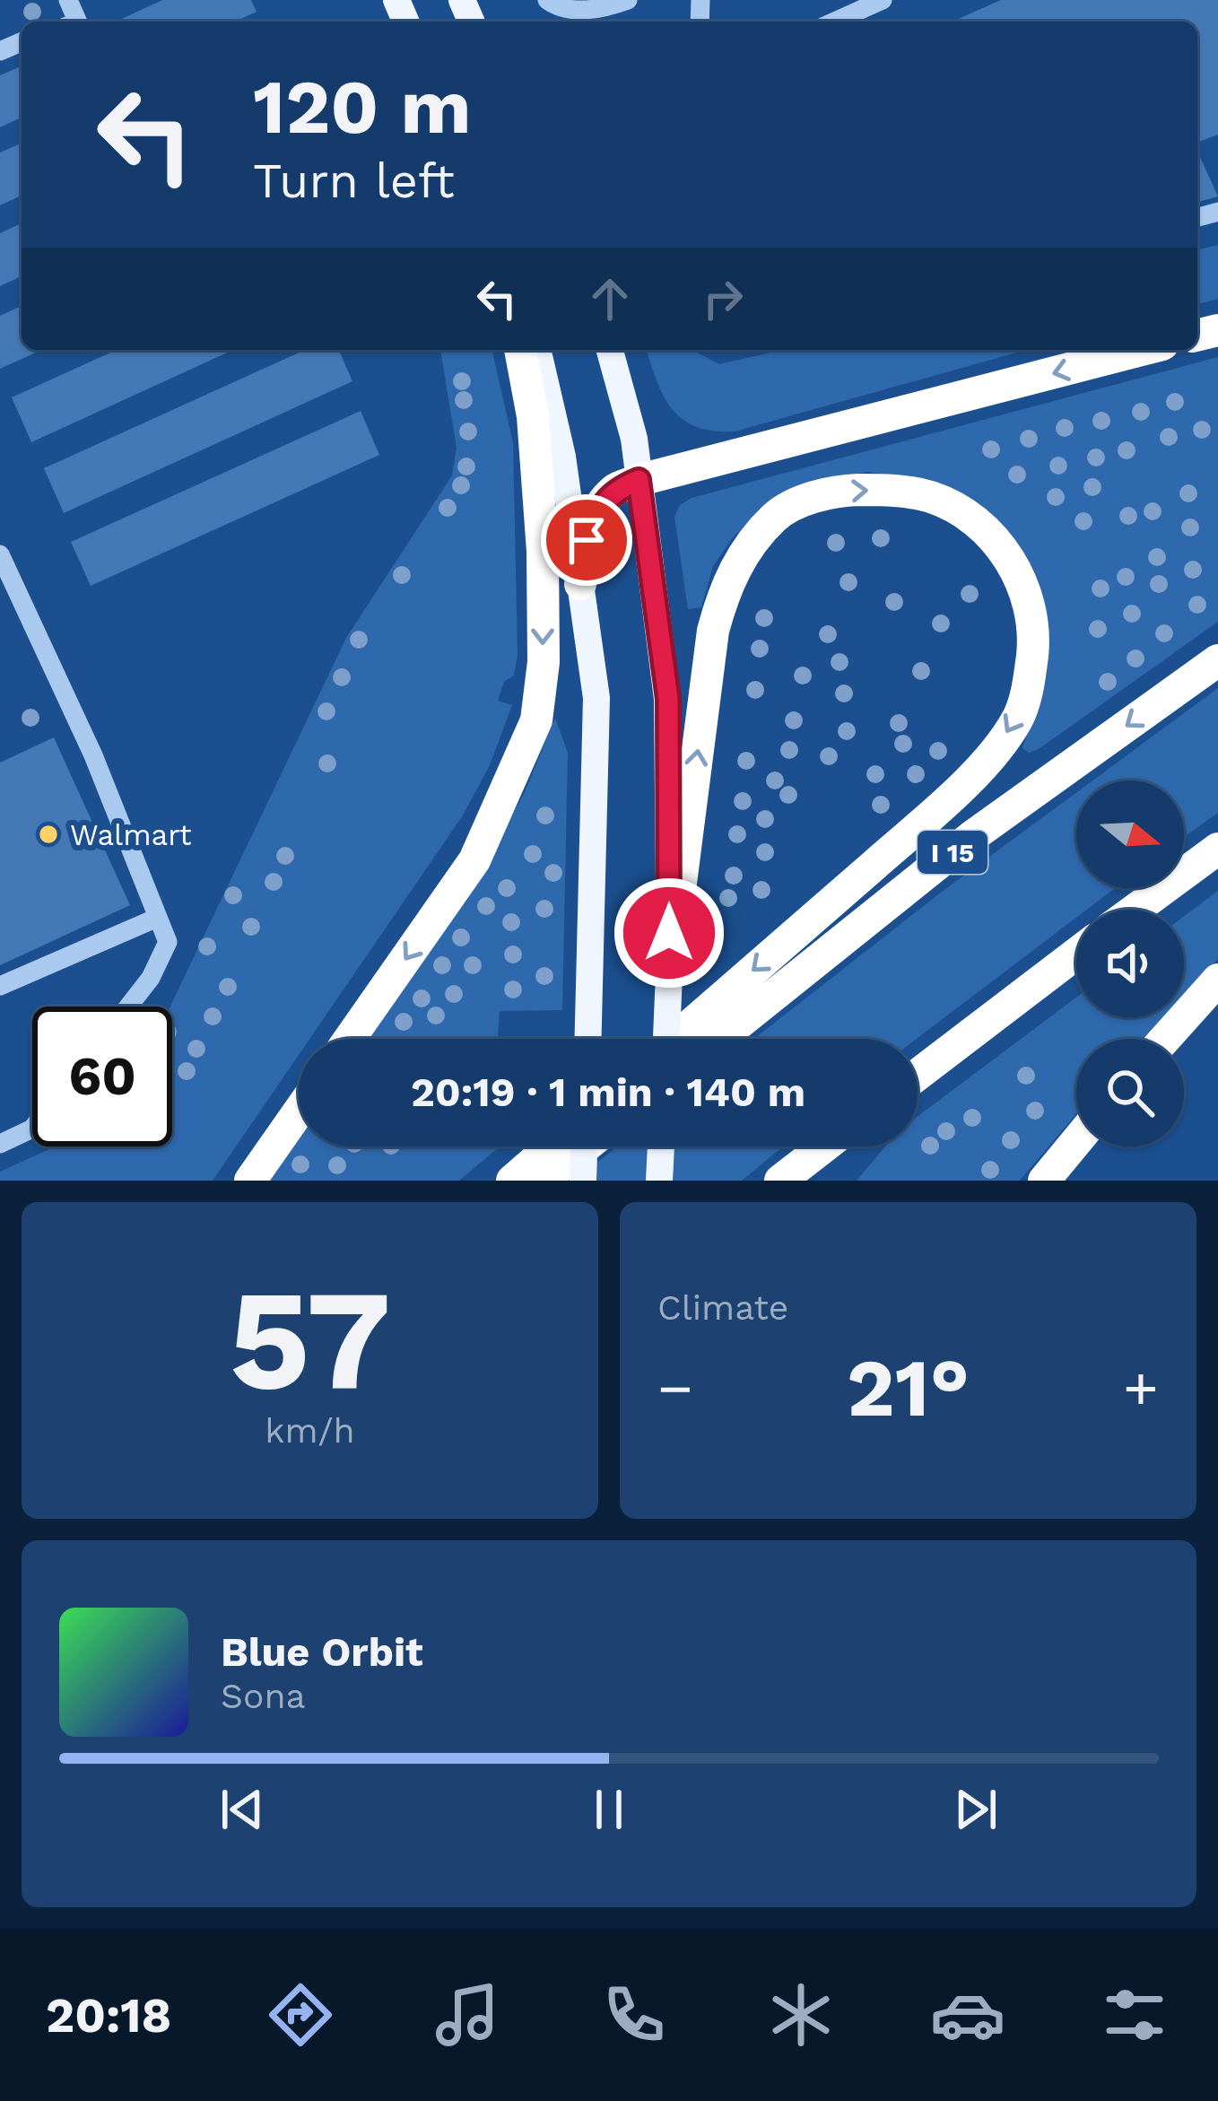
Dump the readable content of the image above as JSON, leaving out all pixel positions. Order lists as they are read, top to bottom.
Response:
{
  "streets": {
    "highway": ["I 15"]
  },
  "places": ["Walmart"],
  "north": "right",
  "page": {
    "turn": ["120 m", "Turn left"],
    "limit": "60",
    "trip": "20:19 · 1 min · 140 m",
    "tile": [
      ["57", "km/h"],
      "Climate"
    ],
    "heat": ["−", "21°", "+"],
    "song": ["Blue Orbit", "Sona"],
    "tabs": "20:18"
  }
}
